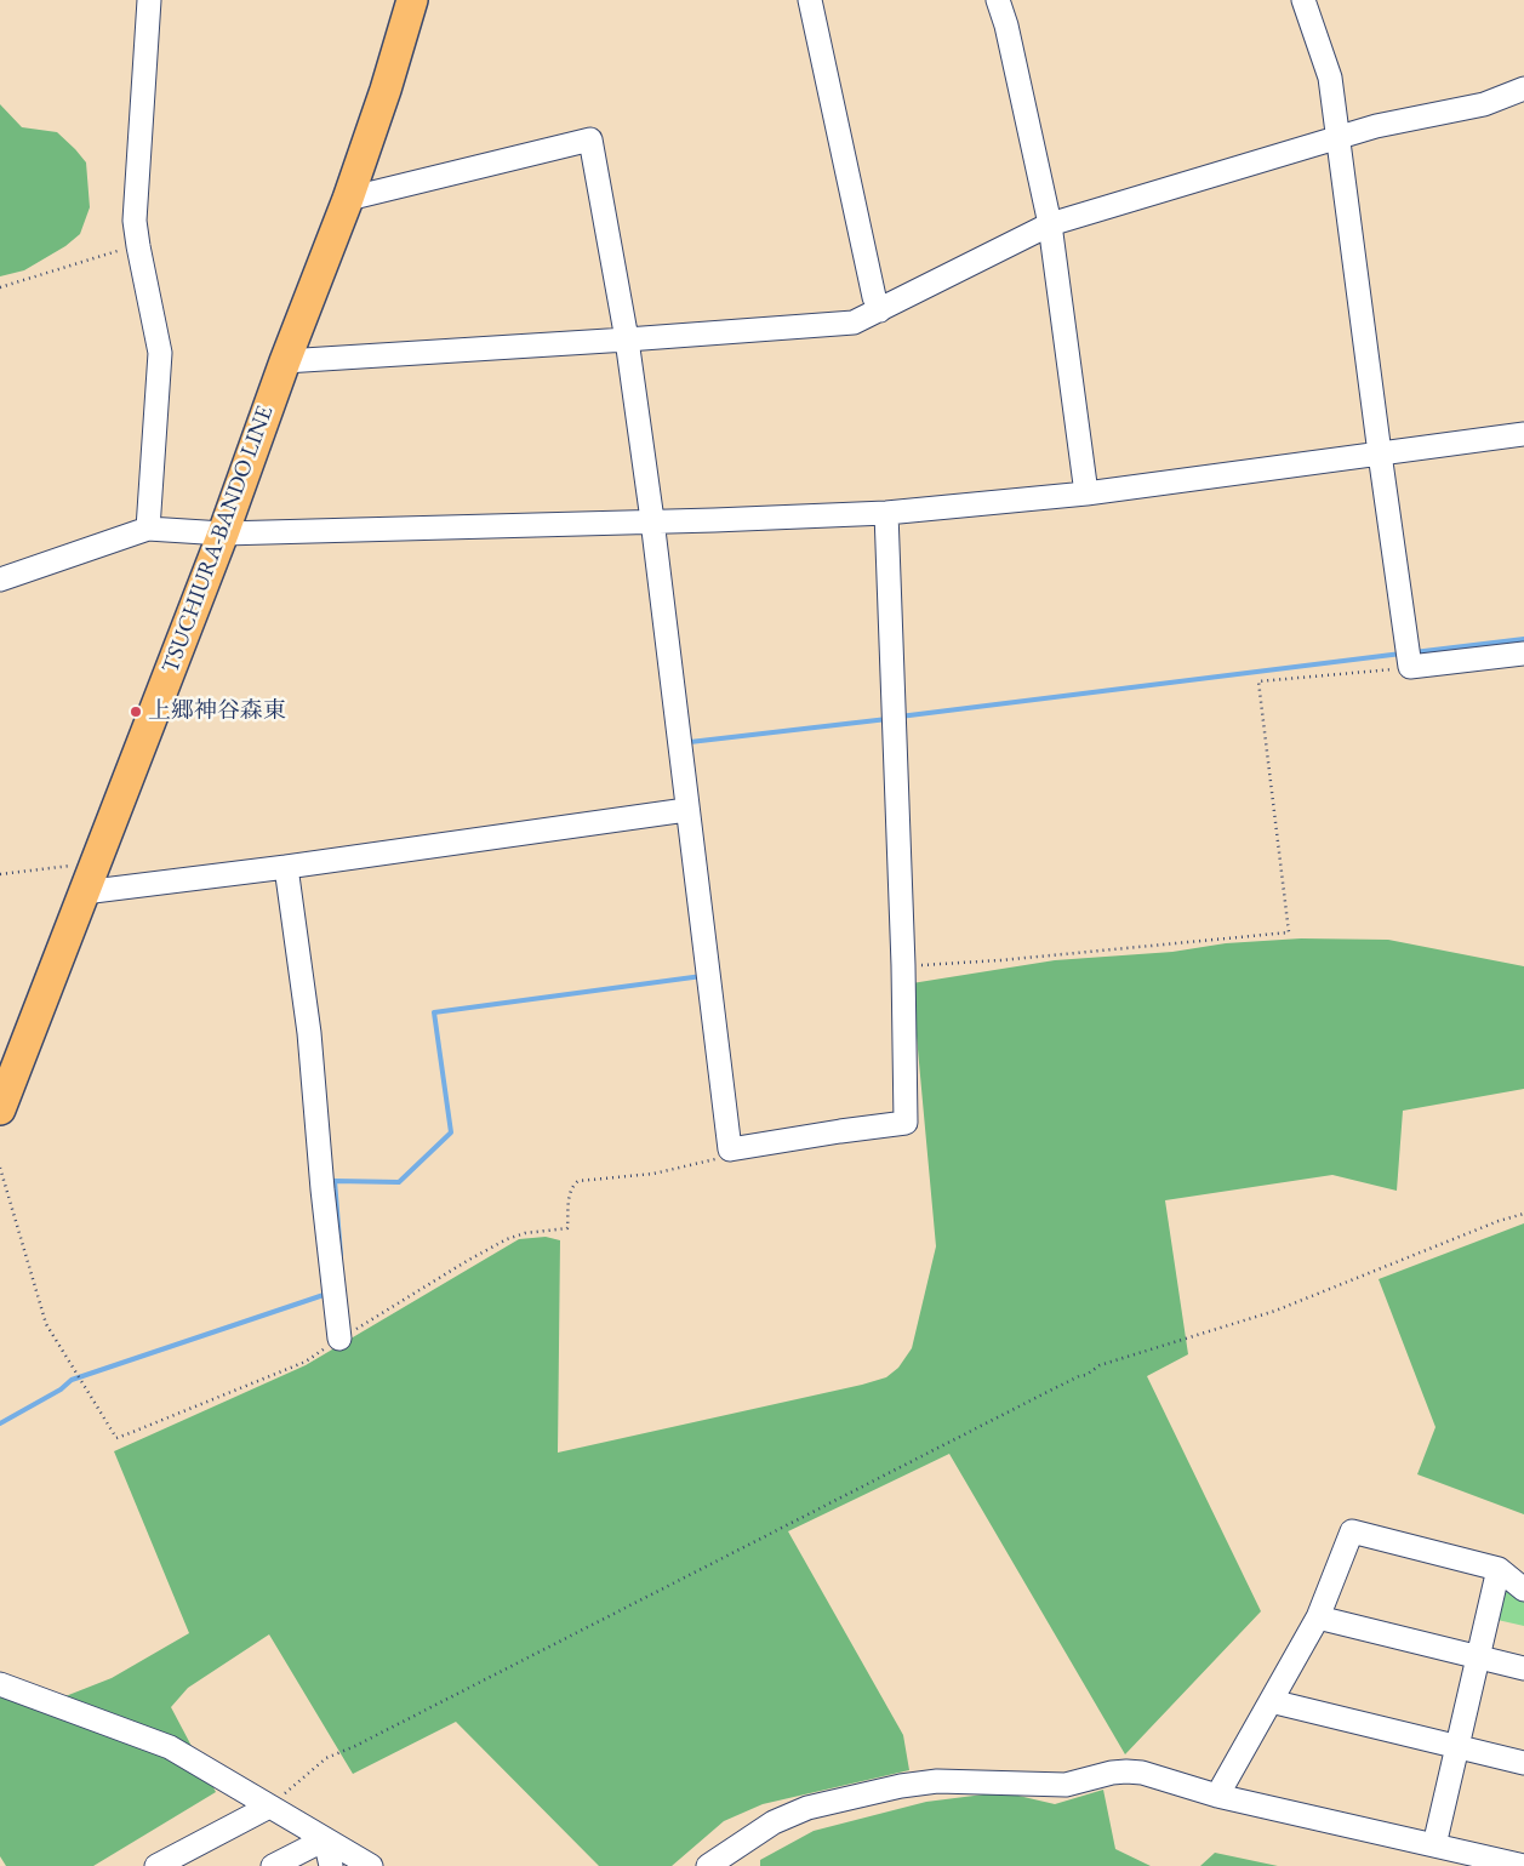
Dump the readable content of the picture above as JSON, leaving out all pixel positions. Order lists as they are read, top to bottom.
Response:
{
  "streets": {
    "main road": ["TSUCHIURA-BANDO LINE"]
  },
  "places": ["上郷神谷森東"]
}
